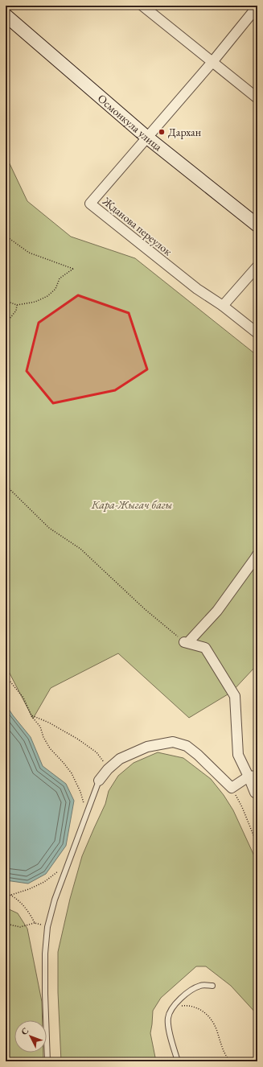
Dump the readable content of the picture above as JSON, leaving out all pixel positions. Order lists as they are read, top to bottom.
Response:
{
  "streets": {
    "street": ["Осмонкула улица", "Жданова переулок"]
  },
  "crossings": [
    ["Осмонкула улица", "Жданова переулок"]
  ],
  "parks": ["Кара-Жыгач багы"],
  "places": ["Дархан"],
  "north": "top left"
}
